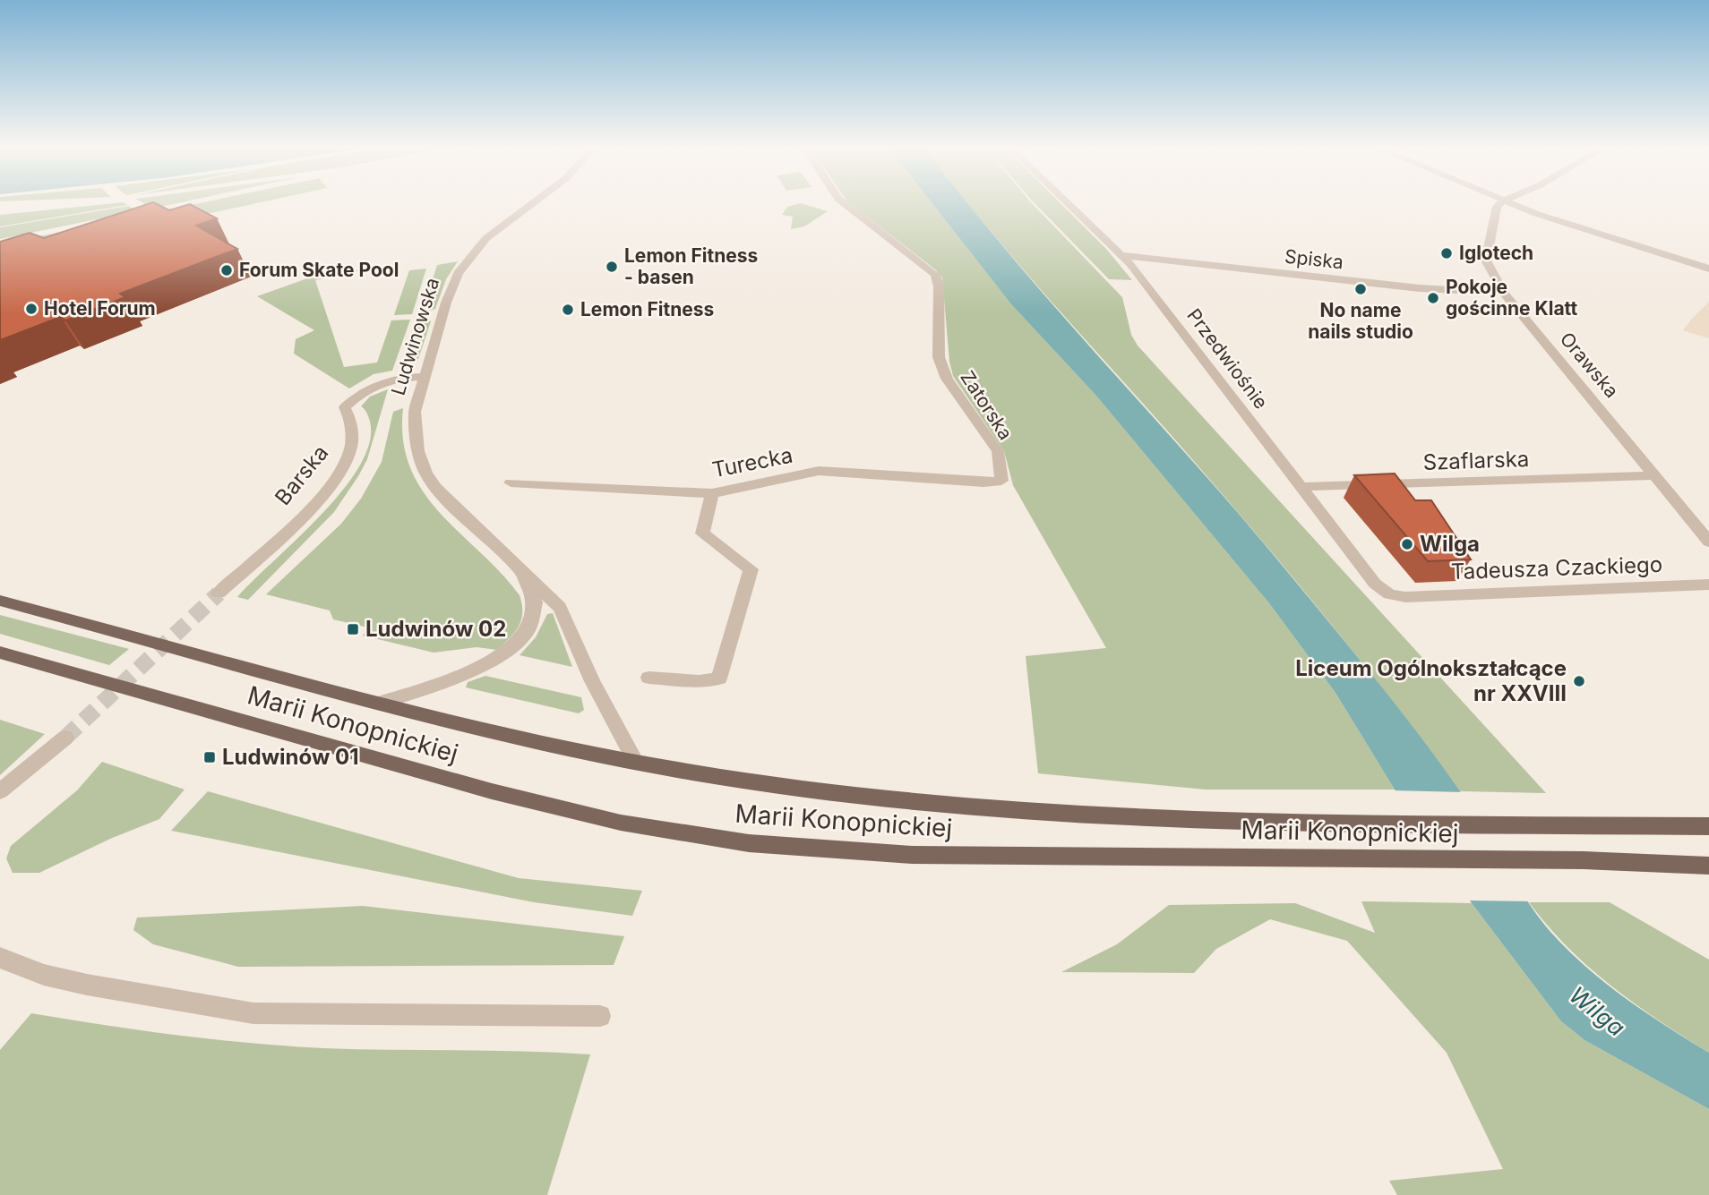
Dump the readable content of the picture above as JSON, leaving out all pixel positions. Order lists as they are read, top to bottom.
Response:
{
  "streets": {
    "main road": ["Marii Konopnickiej"],
    "street": [
      "Spiska",
      "Ludwinowska",
      "Przedwiośnie",
      "Orawska",
      "Zatorska",
      "Szaflarska",
      "Turecka",
      "Barska",
      "Tadeusza Czackiego"
    ]
  },
  "crossings": [
    ["Spiska", "Przedwiośnie"],
    ["Spiska", "Orawska"],
    ["Ludwinowska", "Barska"],
    ["Ludwinowska", "Marii Konopnickiej"],
    ["Przedwiośnie", "Szaflarska"],
    ["Przedwiośnie", "Tadeusza Czackiego"],
    ["Orawska", "Szaflarska"],
    ["Zatorska", "Turecka"]
  ],
  "water": ["Wilga"],
  "places": {
    "other": [
      "Iglotech",
      "Lemon Fitness - basen",
      "Forum Skate Pool",
      "No name nails studio",
      "Pokoje gościnne Klatt",
      "Hotel Forum",
      "Lemon Fitness",
      "Wilga",
      "Liceum Ogólnokształcące nr XXVIII"
    ],
    "transit": ["Ludwinów 02", "Ludwinów 01"]
  }
}
